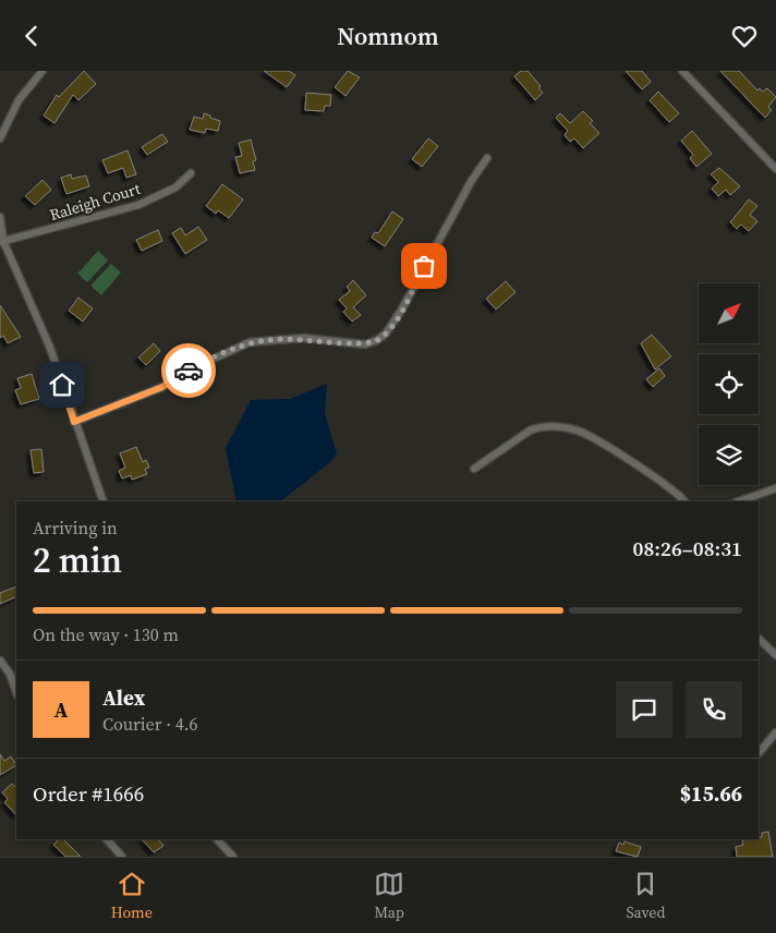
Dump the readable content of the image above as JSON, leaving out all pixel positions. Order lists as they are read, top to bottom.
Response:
{
  "streets": {
    "street": ["Raleigh Court"]
  },
  "north": "top right",
  "page": {
    "header": "Nomnom",
    "heading": ["2 min", "Arriving in", "08:26–08:31"],
    "panel": [
      "Alex",
      "Courier · 4.6",
      "Order #1666",
      "$15.66"
    ],
    "bar": "On the way · 130 m",
    "round": "A",
    "tabs": ["Home", "Map", "Saved"]
  }
}
